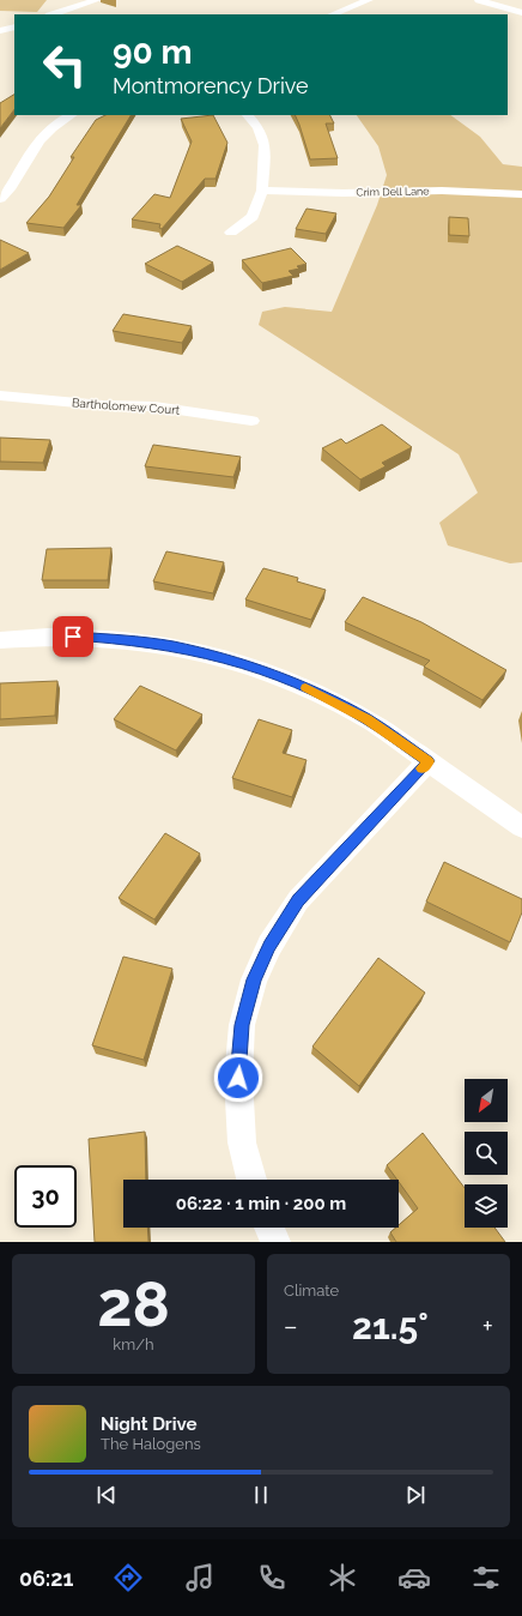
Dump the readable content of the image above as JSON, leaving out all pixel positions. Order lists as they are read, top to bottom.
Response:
{
  "streets": {
    "street": ["Crim Dell Lane", "Bartholomew Court"]
  },
  "north": "bottom left",
  "page": {
    "turn": ["90 m", "Montmorency Drive"],
    "limit": "30",
    "trip": "06:22 · 1 min · 200 m",
    "tile": [
      ["28", "km/h"],
      "Climate"
    ],
    "heat": ["−", "21.5°", "+"],
    "song": ["Night Drive", "The Halogens"],
    "tabs": "06:21"
  }
}
